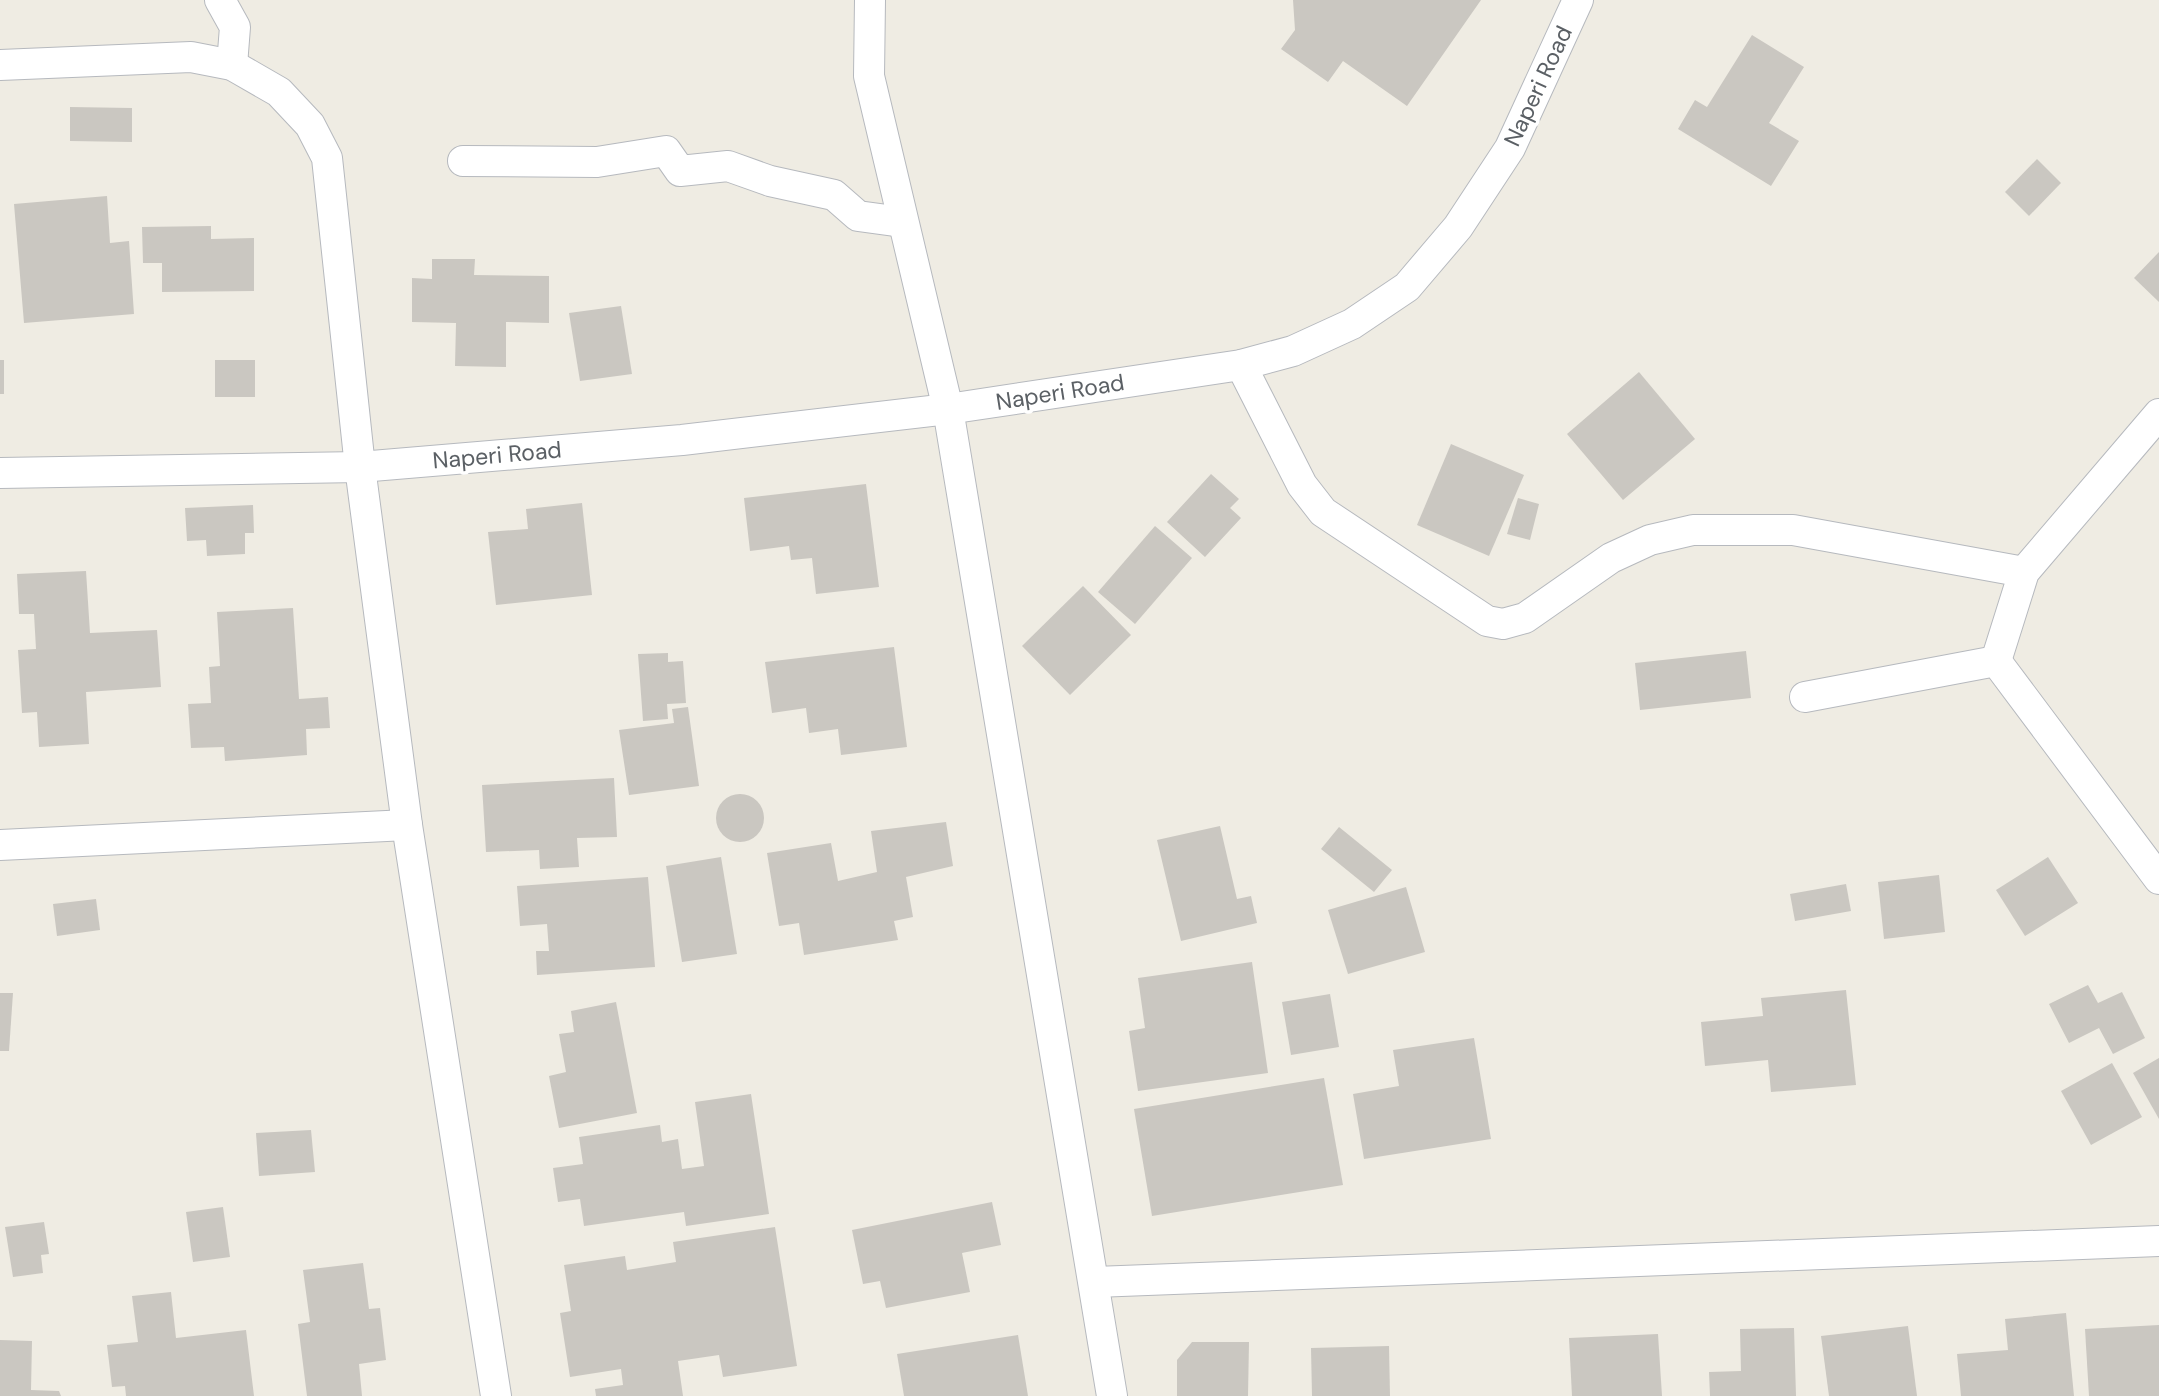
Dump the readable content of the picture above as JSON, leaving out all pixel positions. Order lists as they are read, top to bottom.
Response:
{
  "streets": {
    "street": ["Naperi Road"]
  }
}
